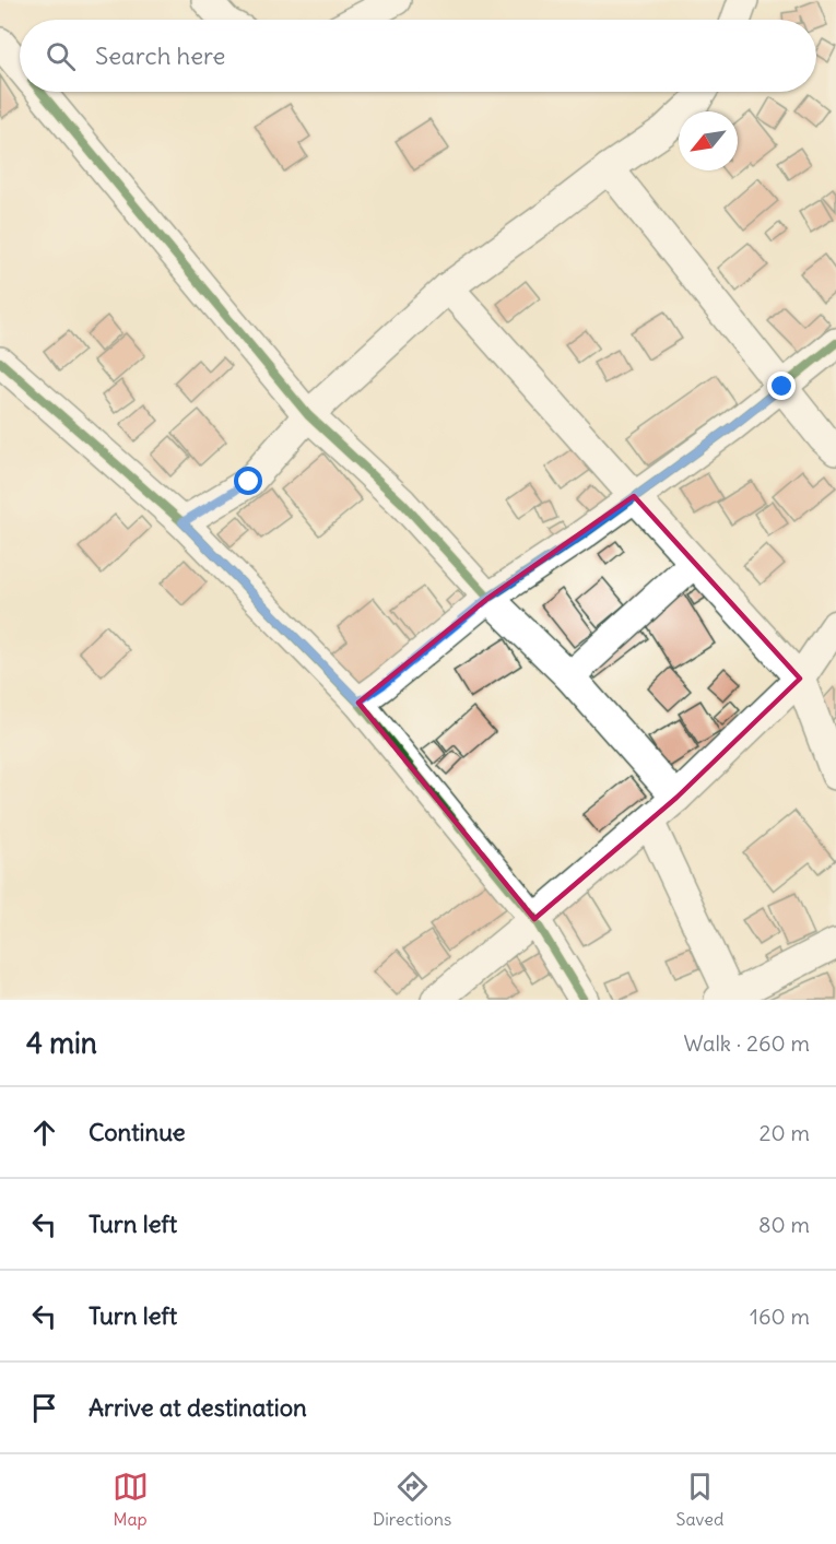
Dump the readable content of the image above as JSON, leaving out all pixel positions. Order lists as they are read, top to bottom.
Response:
{
  "north": "bottom left",
  "page": {
    "search": "Search here",
    "heading": ["4 min", "Walk · 260 m"],
    "list": [
      ["Continue", "20 m"],
      ["Turn left", "80 m"],
      ["Turn left", "160 m"],
      "Arrive at destination"
    ],
    "nav": ["Map", "Directions", "Saved"]
  }
}
